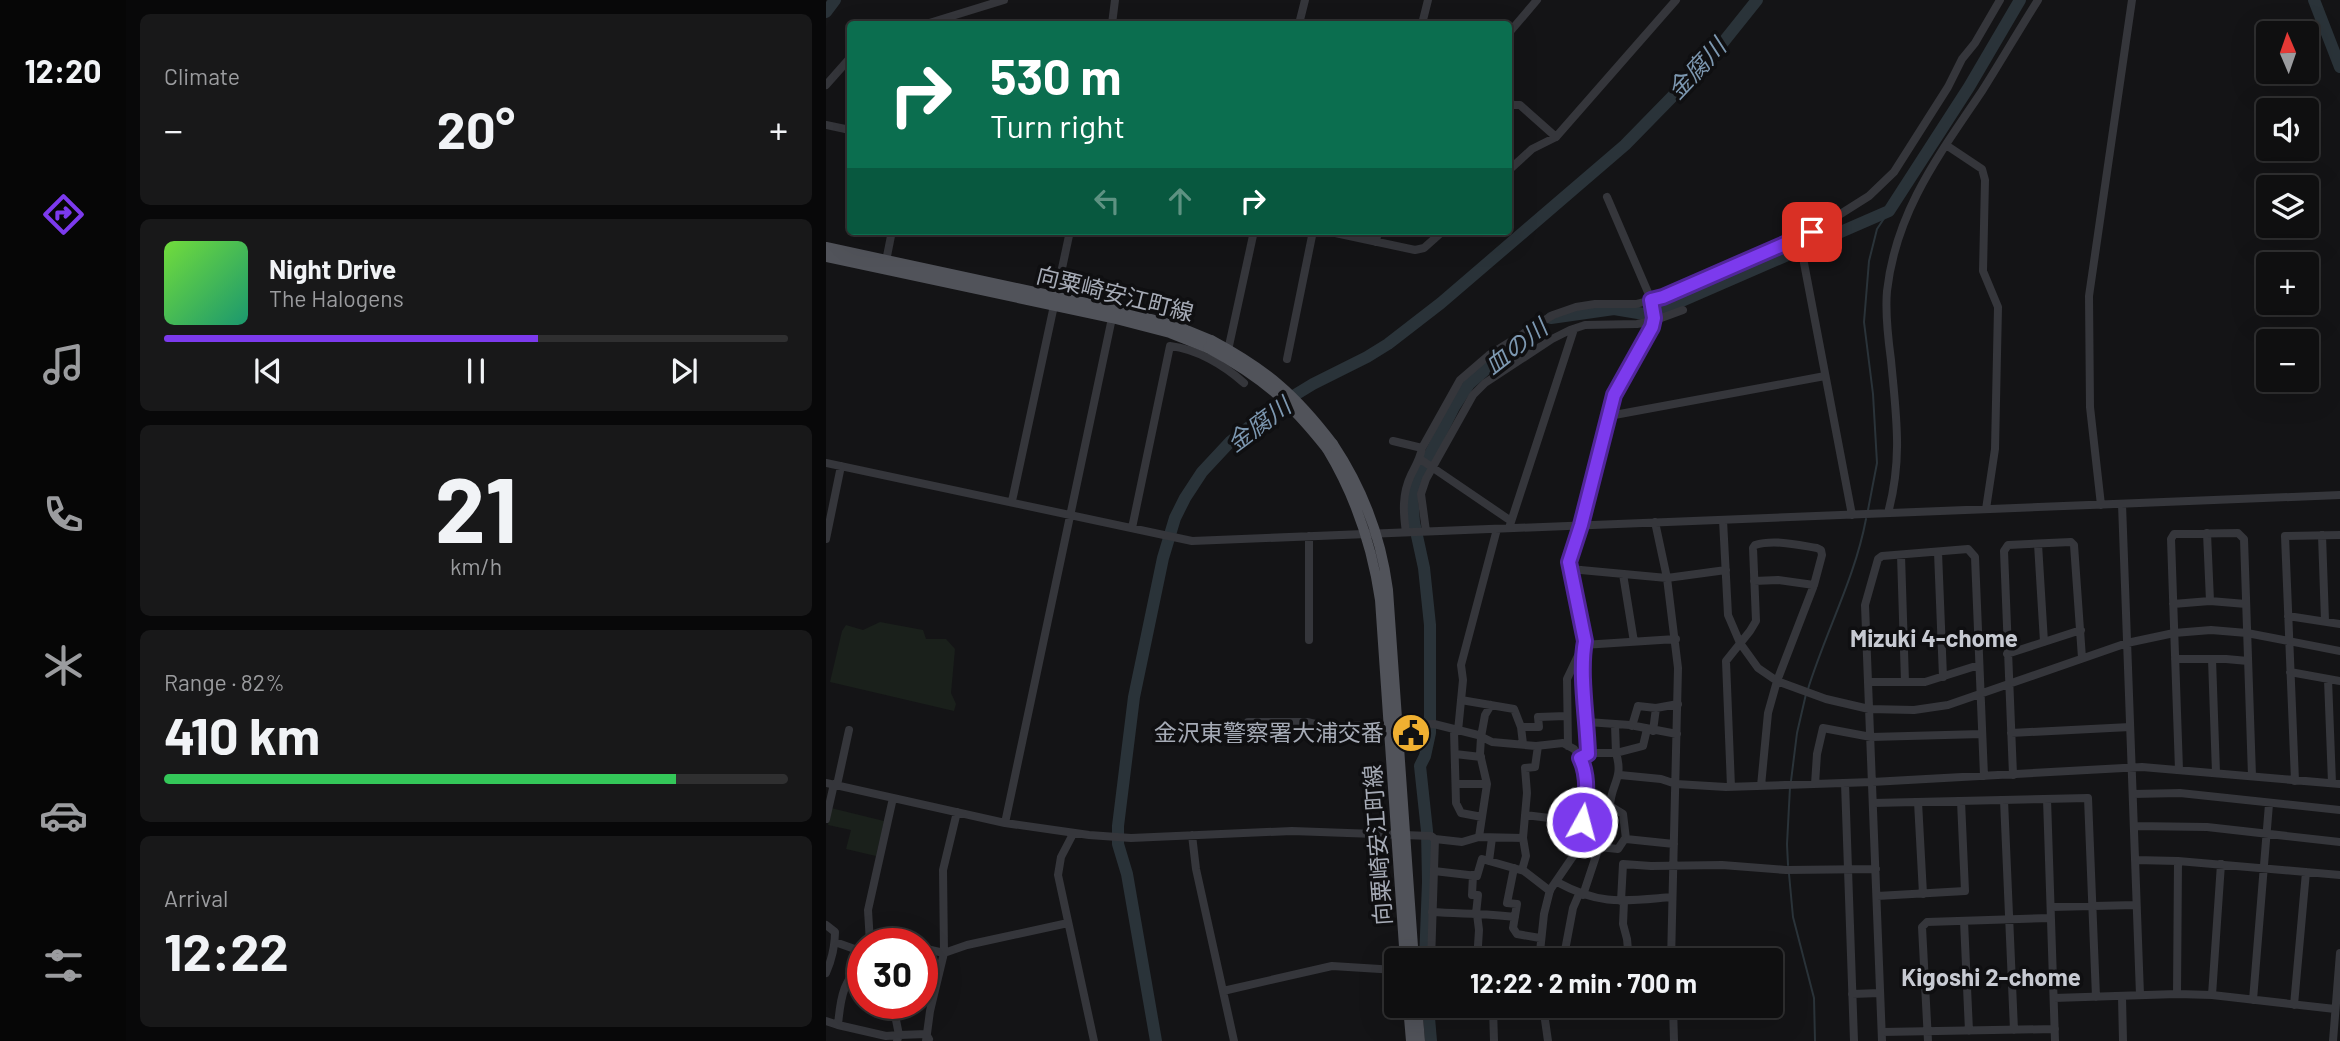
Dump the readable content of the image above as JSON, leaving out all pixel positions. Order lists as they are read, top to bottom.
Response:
{
  "streets": {
    "main road": ["向粟崎安江町線"]
  },
  "districts": ["Mizuki 4-chome", "Kigoshi 2-chome"],
  "water": ["金腐川", "血の川"],
  "places": {
    "public building": ["金沢東警察署大浦交番"]
  },
  "north": "top",
  "page": {
    "tabs": "12:20",
    "tile": [
      "Climate",
      ["21", "km/h"],
      ["Range · 82%", "410 km"],
      ["Arrival", "12:22"]
    ],
    "map_buttons": ["+", "−"],
    "turn": ["530 m", "Turn right"],
    "heat": ["−", "20°", "+"],
    "song": ["Night Drive", "The Halogens"],
    "limit": "30",
    "trip": "12:22 · 2 min · 700 m"
  }
}
